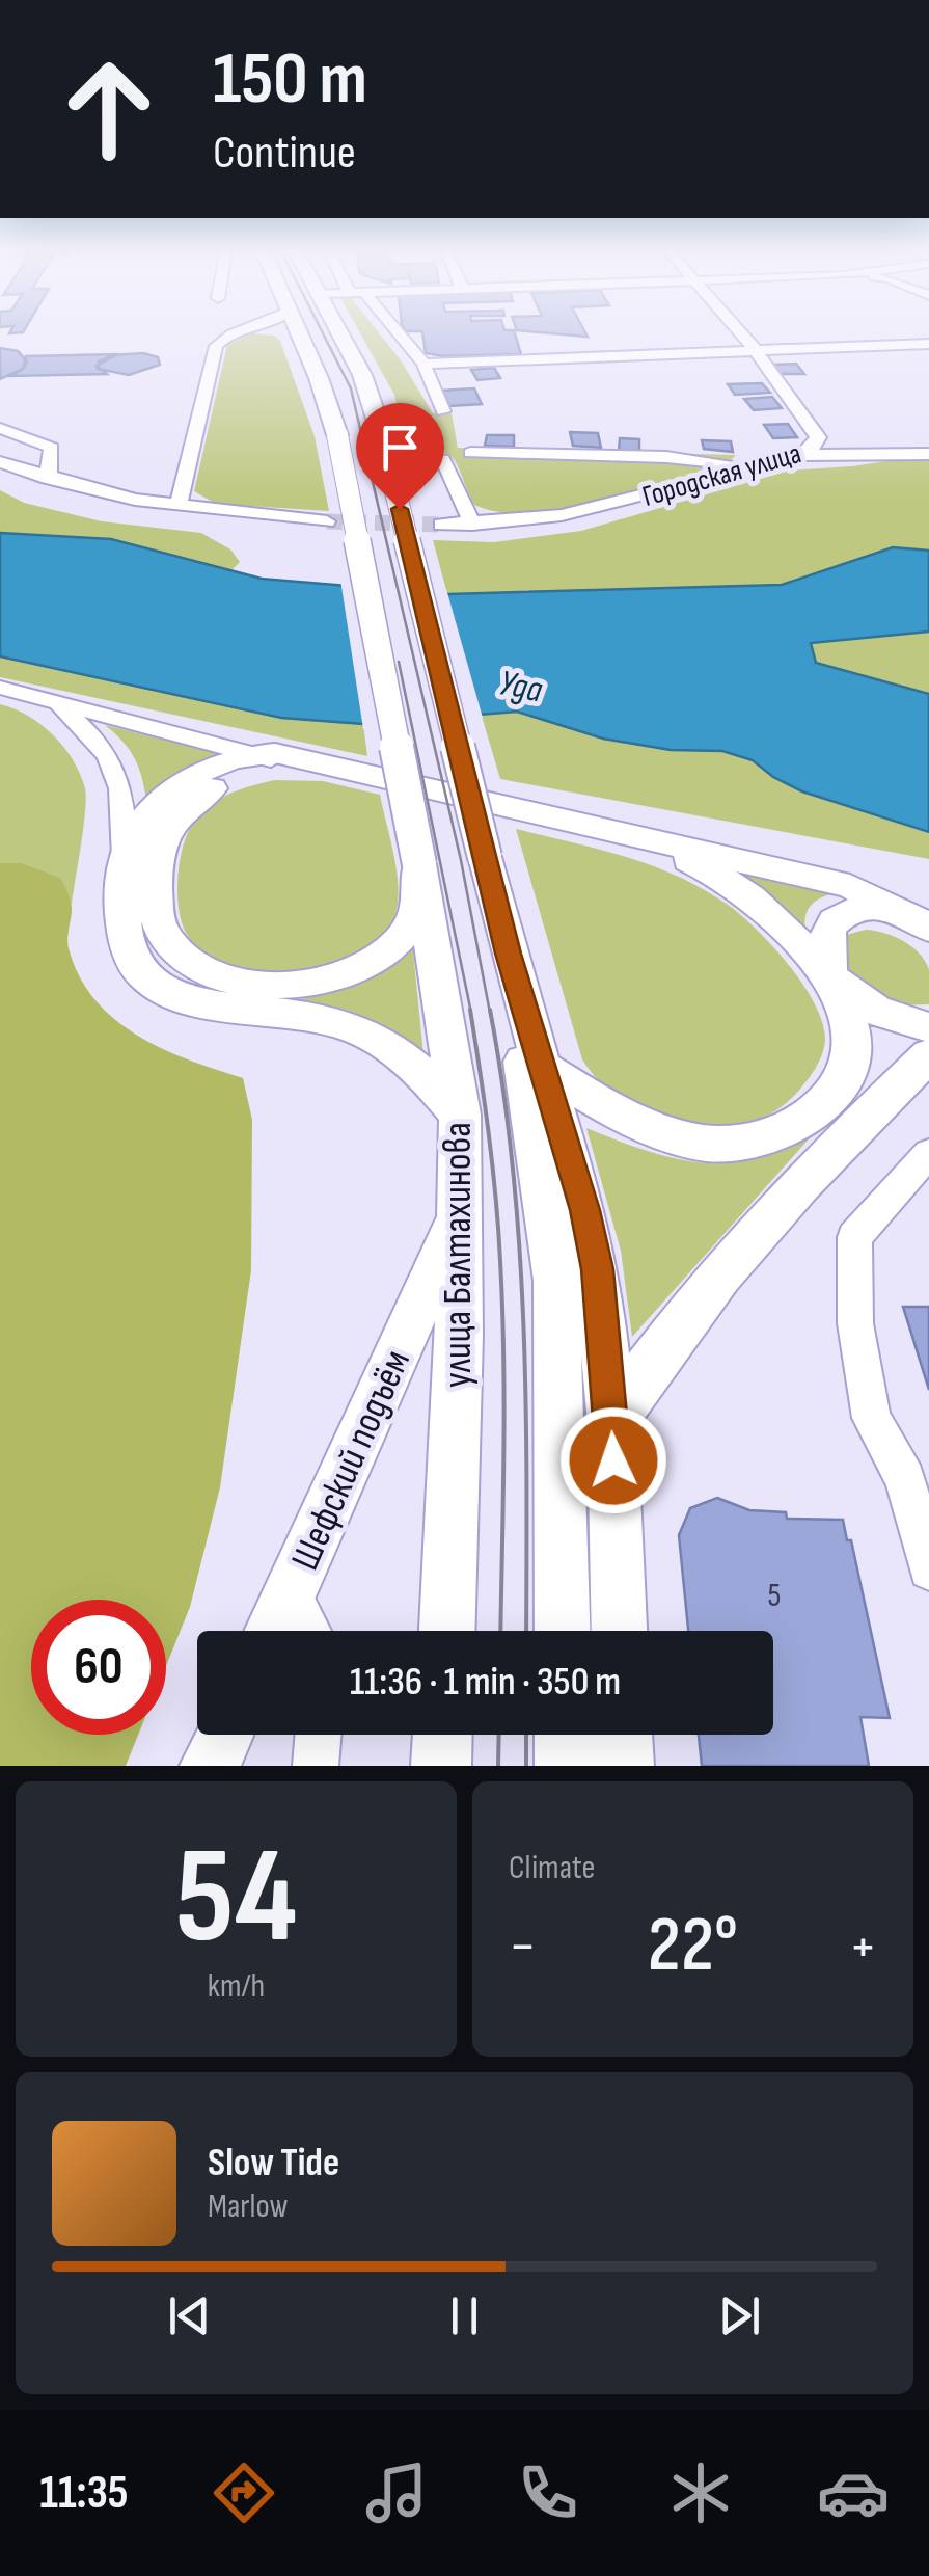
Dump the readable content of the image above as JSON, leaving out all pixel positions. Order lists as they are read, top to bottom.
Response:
{
  "streets": {
    "main road": ["улица Балтахинова", "Шефский подъём"],
    "street": ["Городская улица"]
  },
  "crossings": [
    ["улица Балтахинова", "Шефский подъём"]
  ],
  "water": ["Уда"],
  "house_numbers": ["5"],
  "page": {
    "turn": ["150 m", "Continue"],
    "limit": "60",
    "trip": "11:36 · 1 min · 350 m",
    "tile": [
      ["54", "km/h"],
      "Climate"
    ],
    "heat": ["−", "22°", "+"],
    "song": ["Slow Tide", "Marlow"],
    "tabs": "11:35"
  }
}
